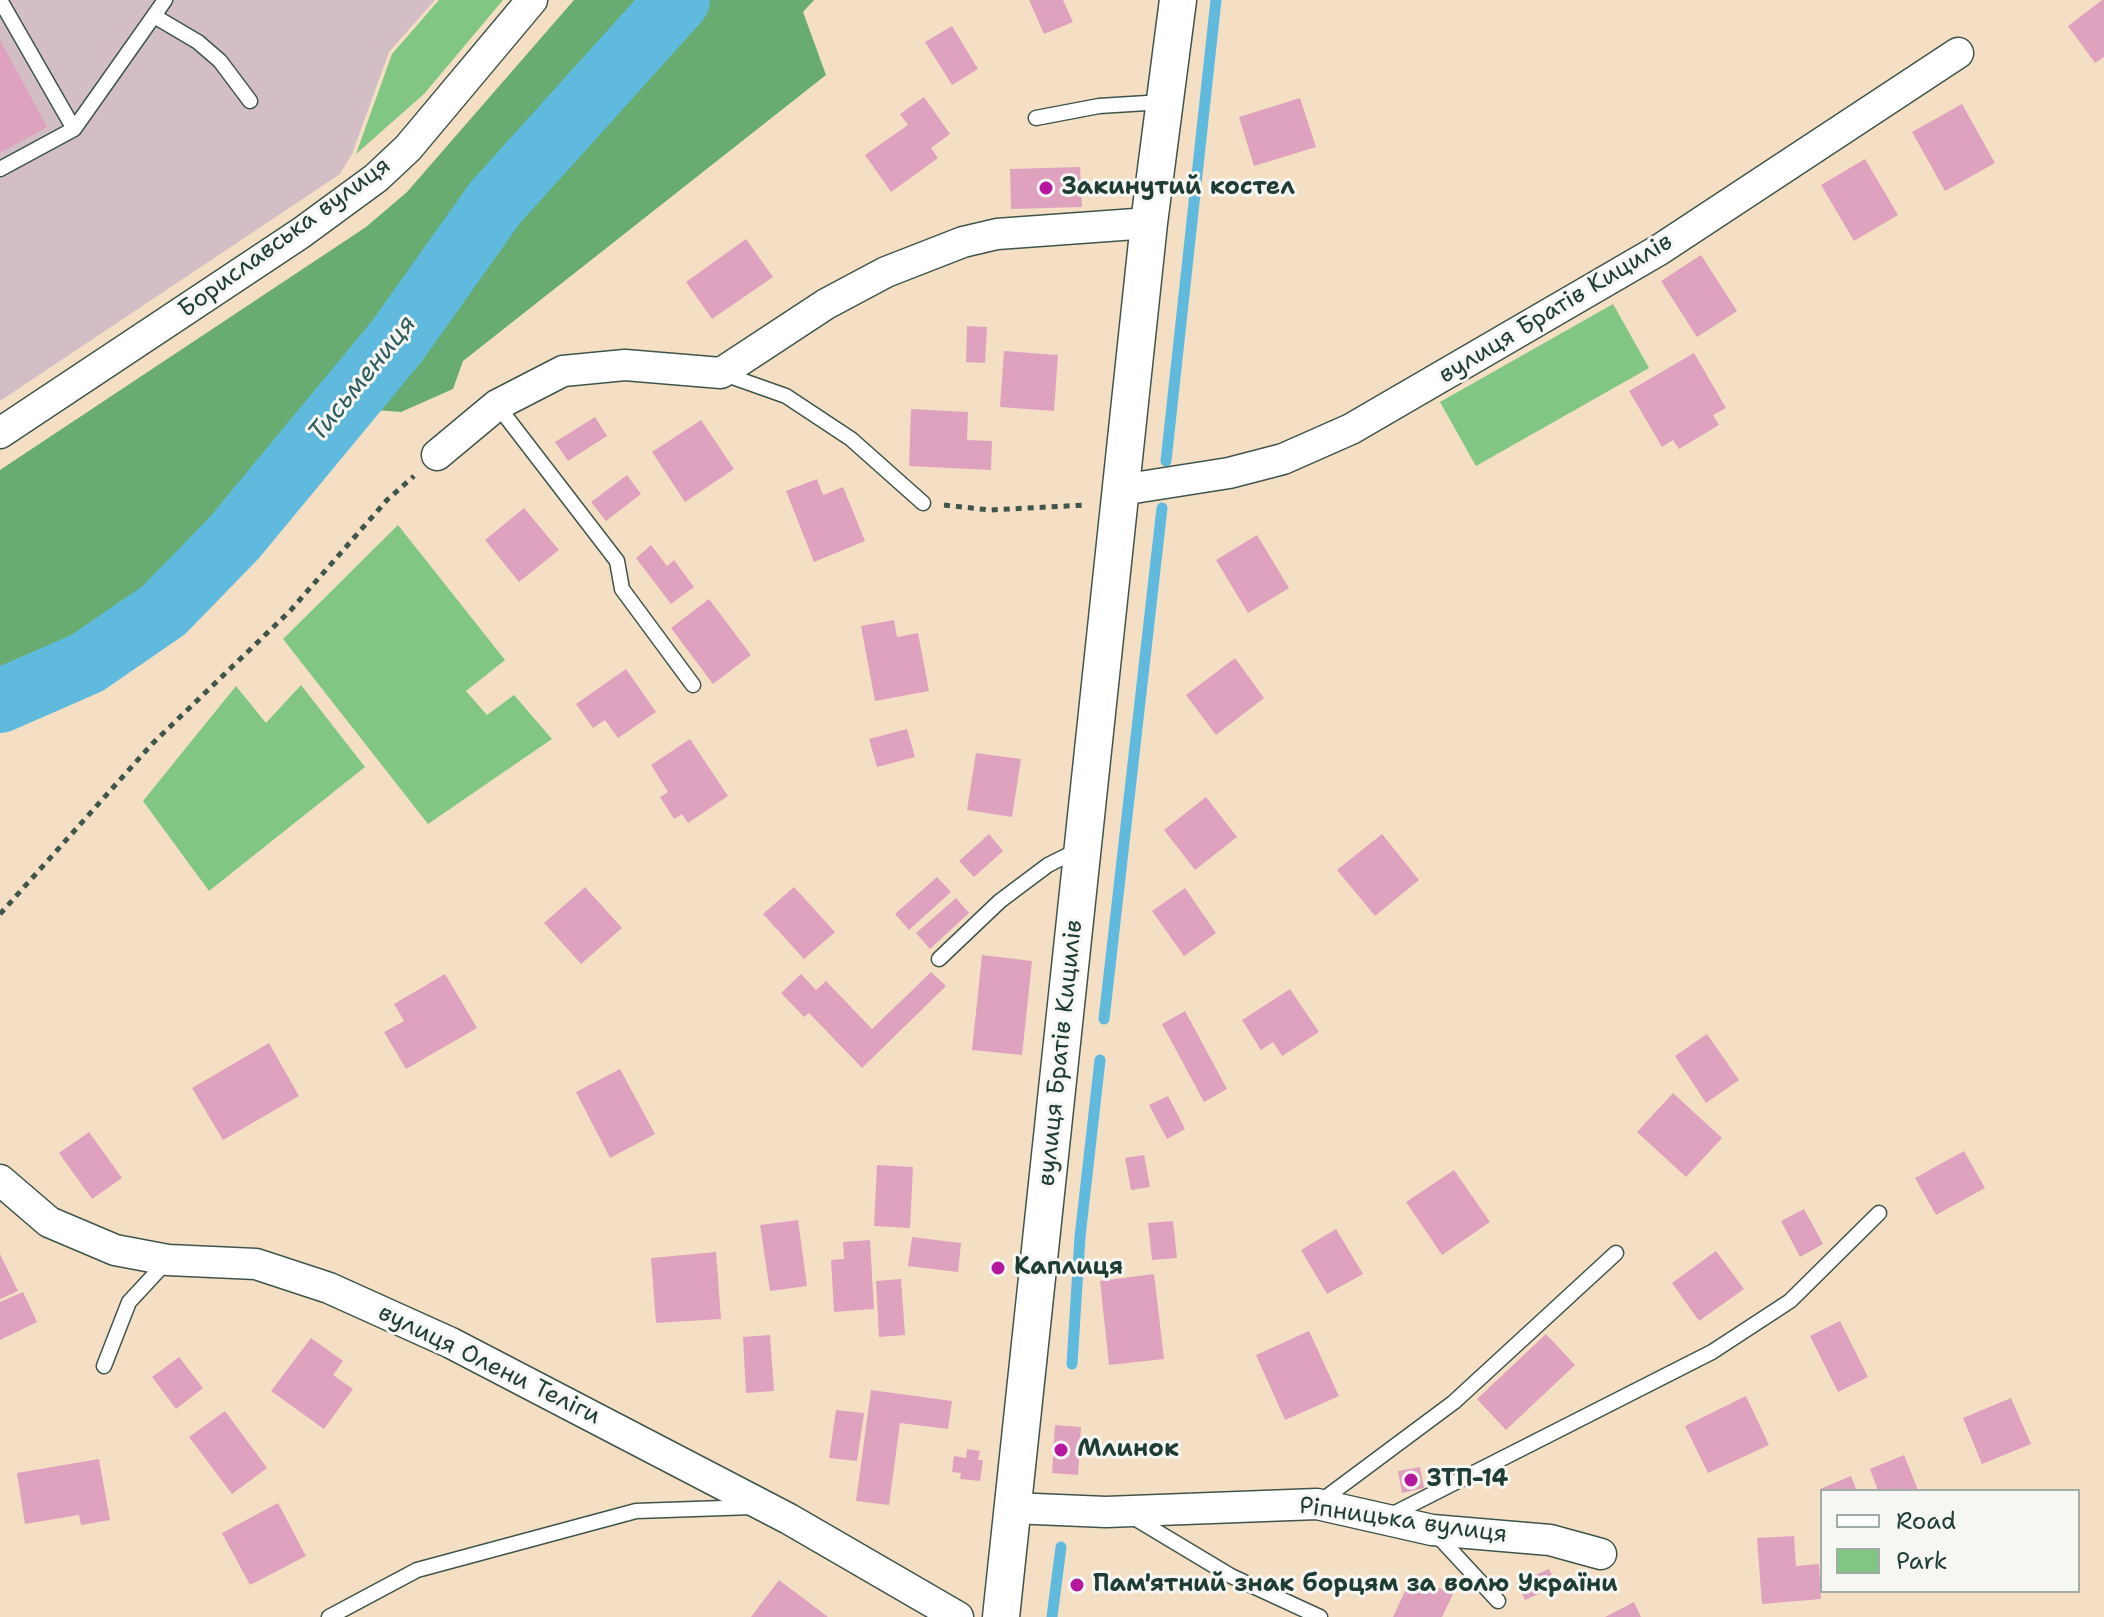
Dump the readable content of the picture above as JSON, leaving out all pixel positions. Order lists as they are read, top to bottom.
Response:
{
  "streets": {
    "street": [
      "Бориславська вулиця",
      "вулиця Братів Кицилів",
      "вулиця Олени Теліги",
      "Ріпницька вулиця"
    ]
  },
  "crossings": [
    ["вулиця Братів Кицилів", "Ріпницька вулиця"]
  ],
  "water": ["Тисьмениця"],
  "places": [
    "Закинутий костел",
    "Каплиця",
    "Млинок",
    "ЗТП-14",
    "Пам'ятний знак борцям за волю України"
  ],
  "legend": ["Road", "Park"]
}
